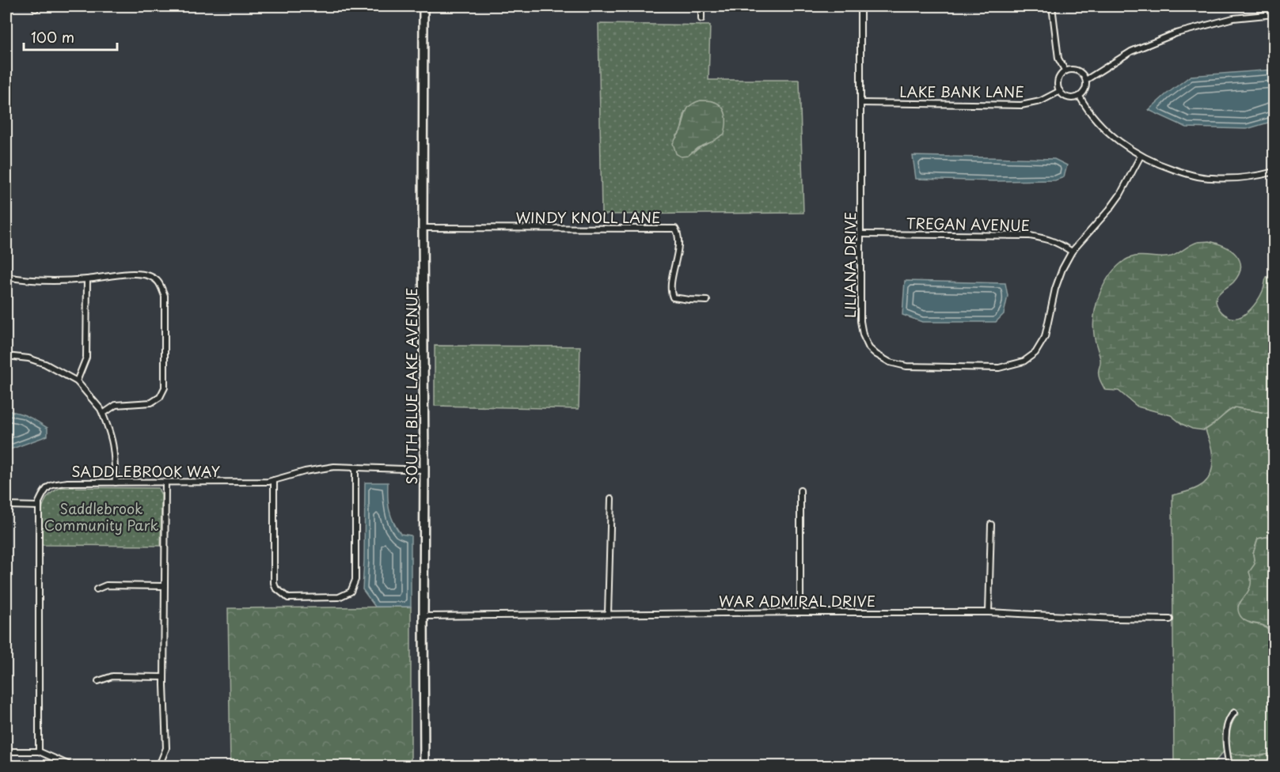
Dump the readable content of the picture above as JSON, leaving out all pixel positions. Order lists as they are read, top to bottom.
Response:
{
  "streets": {
    "main road": ["SOUTH BLUE LAKE AVENUE"],
    "street": [
      "LAKE BANK LANE",
      "WINDY KNOLL LANE",
      "TREGAN AVENUE",
      "LILIANA DRIVE",
      "SADDLEBROOK WAY",
      "WAR ADMIRAL DRIVE"
    ]
  },
  "crossings": [
    ["LAKE BANK LANE", "LILIANA DRIVE"],
    ["WINDY KNOLL LANE", "SOUTH BLUE LAKE AVENUE"],
    ["TREGAN AVENUE", "LILIANA DRIVE"],
    ["SOUTH BLUE LAKE AVENUE", "SADDLEBROOK WAY"],
    ["SOUTH BLUE LAKE AVENUE", "WAR ADMIRAL DRIVE"]
  ],
  "parks": ["Saddlebrook Community Park"],
  "scale_bar": "100 m"
}
